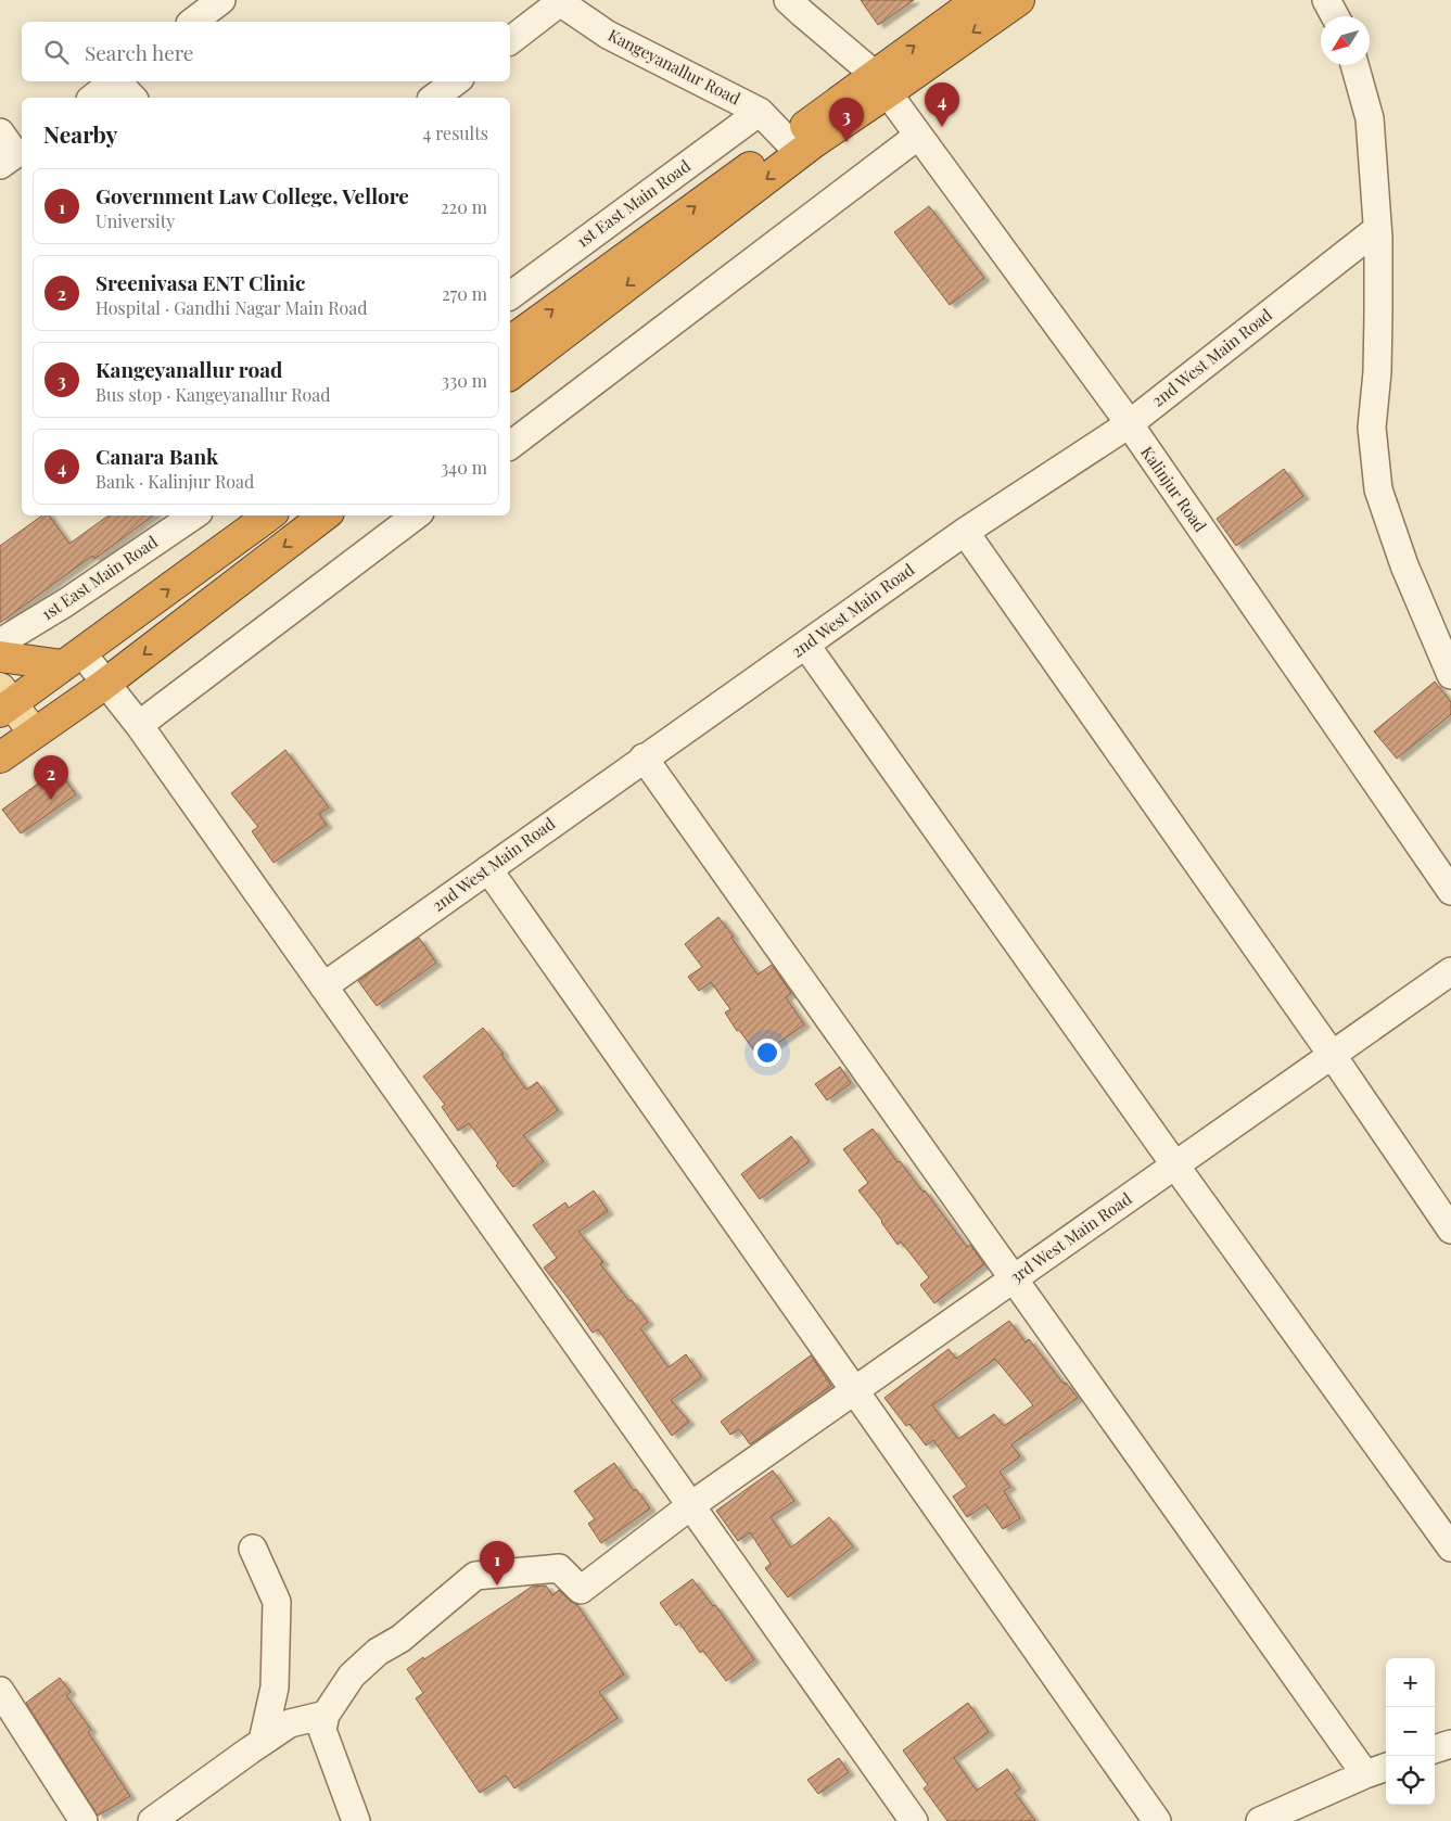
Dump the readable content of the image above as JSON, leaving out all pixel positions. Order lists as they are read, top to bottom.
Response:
{
  "streets": {
    "street": [
      "Kangeyanallur Road",
      "1st East Main Road",
      "2nd West Main Road",
      "Kalinjur Road",
      "3rd West Main Road"
    ]
  },
  "crossings": [
    ["Kangeyanallur Road", "1st East Main Road"],
    ["2nd West Main Road", "Kalinjur Road"]
  ],
  "north": "bottom left",
  "page": {
    "search": "Search here",
    "pins": [
      "4",
      "3",
      "2",
      "1"
    ],
    "heading": ["Nearby", "4 results"],
    "list": [
      {
        "mark": "1",
        "name": "Government Law College, Vellore",
        "note": "University",
        "value": "220 m"
      },
      {
        "mark": "2",
        "name": "Sreenivasa ENT Clinic",
        "note": "Hospital · Gandhi Nagar Main Road",
        "value": "270 m"
      },
      {
        "mark": "3",
        "name": "Kangeyanallur road",
        "note": "Bus stop · Kangeyanallur Road",
        "value": "330 m"
      },
      {
        "mark": "4",
        "name": "Canara Bank",
        "note": "Bank · Kalinjur Road",
        "value": "340 m"
      }
    ],
    "map_buttons": ["+", "−"]
  }
}
